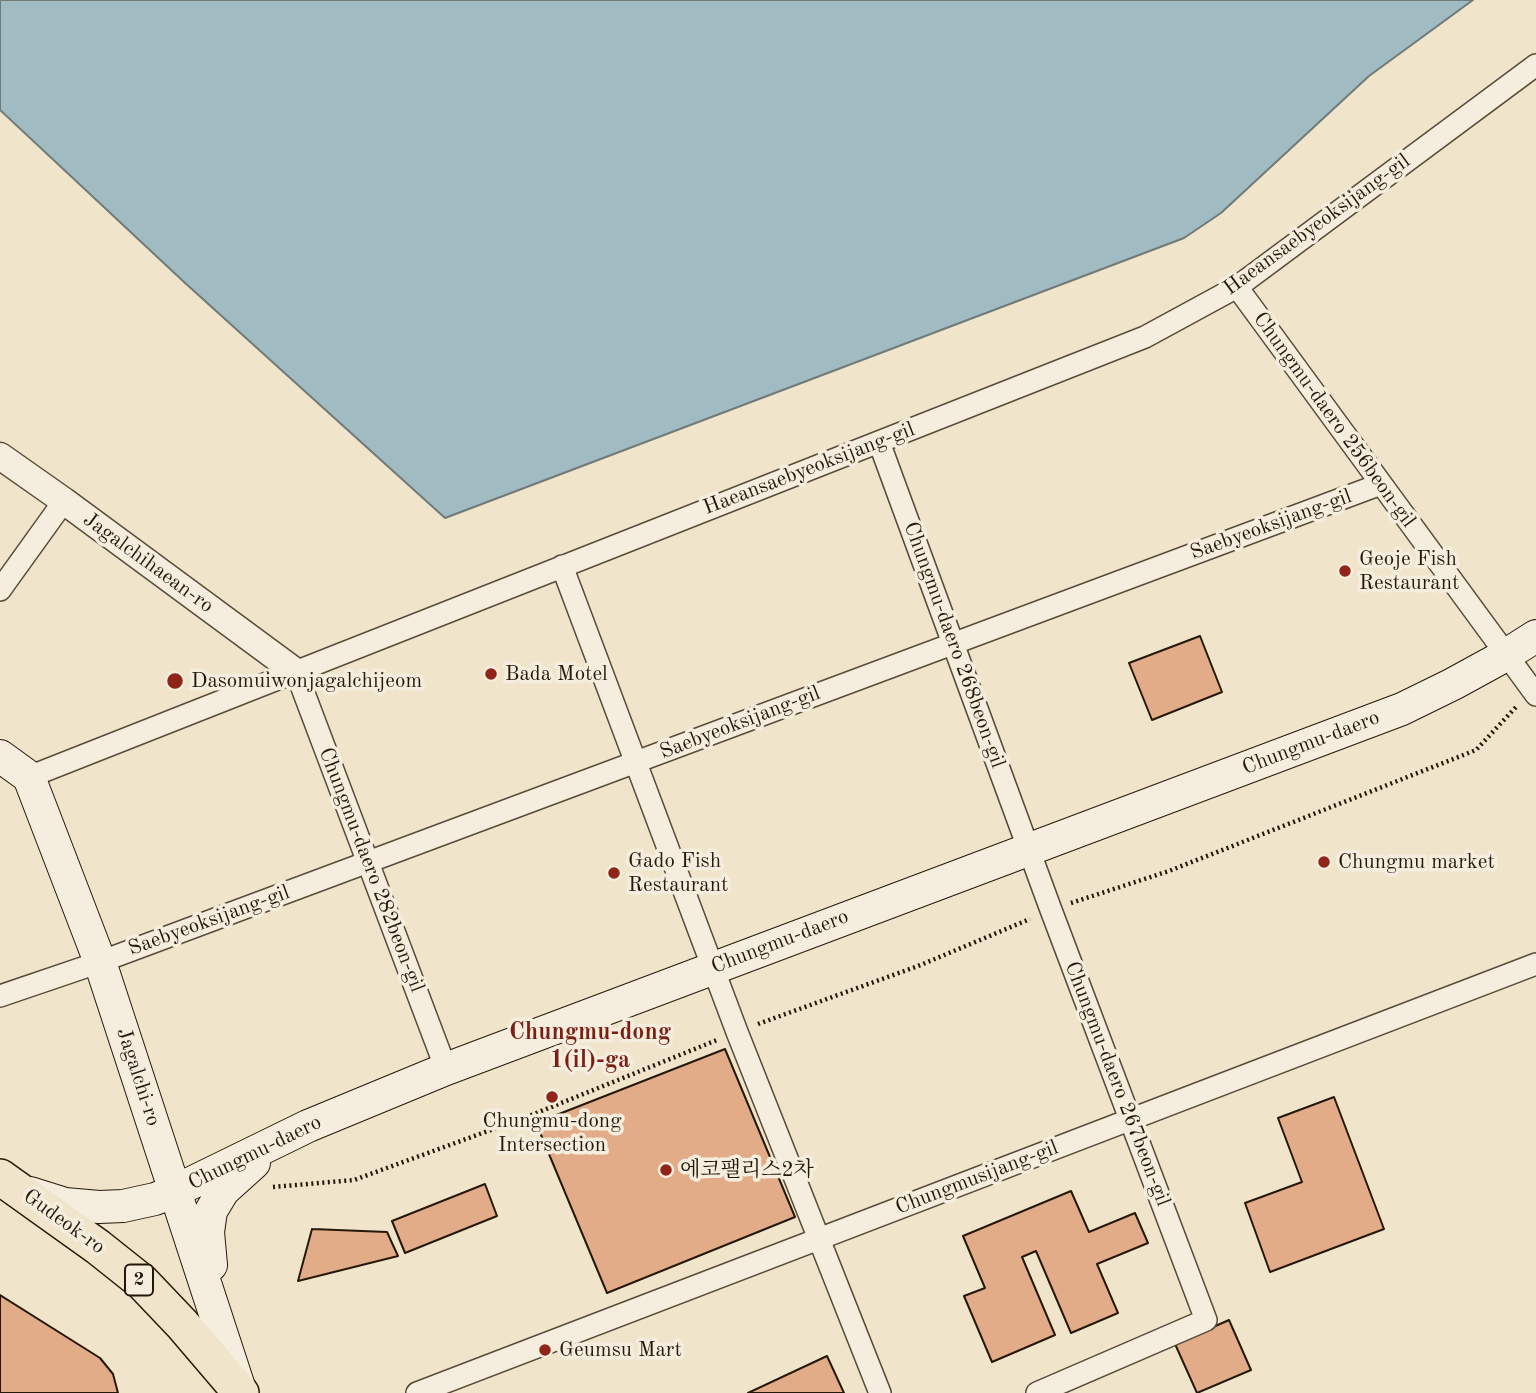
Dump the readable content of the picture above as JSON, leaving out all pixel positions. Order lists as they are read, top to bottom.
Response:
{
  "streets": {
    "main road": [
      "Chungmu-daero",
      "Jagalchi-ro",
      "Gudeok-ro",
      "2"
    ],
    "street": [
      "Haeansaebyeoksijang-gil",
      "Chungmu-daero 256beon-gil",
      "Saebyeoksijang-gil",
      "Jagalchihaean-ro",
      "Chungmu-daero 268beon-gil",
      "Chungmu-daero 282beon-gil",
      "Chungmu-daero 267beon-gil",
      "Chungmusijang-gil"
    ]
  },
  "crossings": [
    ["Haeansaebyeoksijang-gil", "Chungmu-daero 256beon-gil"],
    ["Haeansaebyeoksijang-gil", "Jagalchihaean-ro"],
    ["Haeansaebyeoksijang-gil", "Chungmu-daero 268beon-gil"],
    ["Haeansaebyeoksijang-gil", "Chungmu-daero 282beon-gil"],
    ["Haeansaebyeoksijang-gil", "Jagalchi-ro"],
    ["Chungmu-daero 256beon-gil", "Saebyeoksijang-gil"],
    ["Chungmu-daero 256beon-gil", "Chungmu-daero"],
    ["Saebyeoksijang-gil", "Chungmu-daero 268beon-gil"],
    ["Saebyeoksijang-gil", "Chungmu-daero 282beon-gil"],
    ["Saebyeoksijang-gil", "Jagalchi-ro"],
    ["Jagalchihaean-ro", "Chungmu-daero 282beon-gil"],
    ["Chungmu-daero 268beon-gil", "Chungmu-daero"],
    ["Chungmu-daero 268beon-gil", "Chungmu-daero 267beon-gil"],
    ["Chungmu-daero", "Chungmu-daero 282beon-gil"],
    ["Chungmu-daero", "Jagalchi-ro"],
    ["Chungmu-daero", "Chungmu-daero 267beon-gil"],
    ["Chungmu-daero", "Gudeok-ro"],
    ["Jagalchi-ro", "Gudeok-ro"],
    ["Chungmu-daero 267beon-gil", "Chungmusijang-gil"]
  ],
  "districts": ["Chungmu-dong 1(il)-ga"],
  "places": [
    "Geoje Fish Restaurant",
    "Bada Motel",
    "Dasomuiwonjagalchijeom",
    "Chungmu market",
    "Gado Fish Restaurant",
    "Chungmu-dong Intersection",
    "에코팰리스2차",
    "Geumsu Mart"
  ]
}
